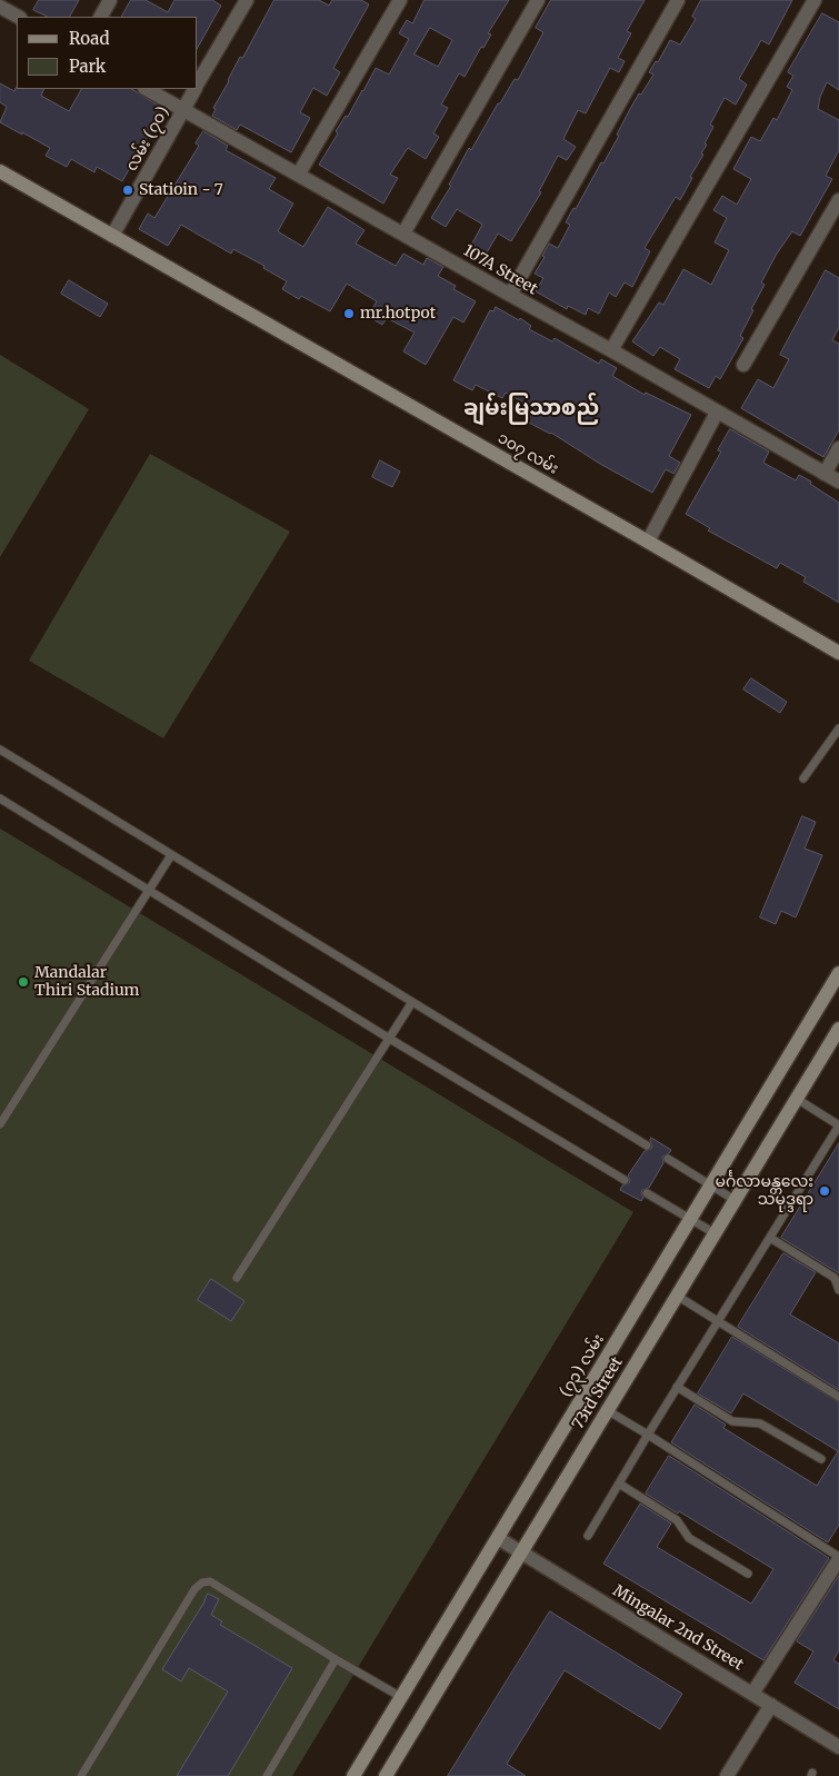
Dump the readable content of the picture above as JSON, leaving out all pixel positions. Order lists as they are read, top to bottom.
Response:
{
  "streets": {
    "main road": ["၁၀၇ လမ်း", "(၇၃) လမ်း", "73rd Street"],
    "street": ["လမ်း (၇၀)", "107A Street", "Mingalar 2nd Street"]
  },
  "crossings": [
    ["လမ်း (၇၀)", "107A Street"],
    ["လမ်း (၇၀)", "၁၀၇ လမ်း"],
    ["(၇၃) လမ်း", "Mingalar 2nd Street"],
    ["73rd Street", "Mingalar 2nd Street"]
  ],
  "districts": ["ချမ်းမြသာစည်"],
  "places": [
    "Statioin - 7",
    "mr.hotpot",
    "Mandalar Thiri Stadium",
    "မင်္ဂလာမန္တလေး သမုဒ္ဒရာ"
  ],
  "legend": ["Road", "Park"]
}
